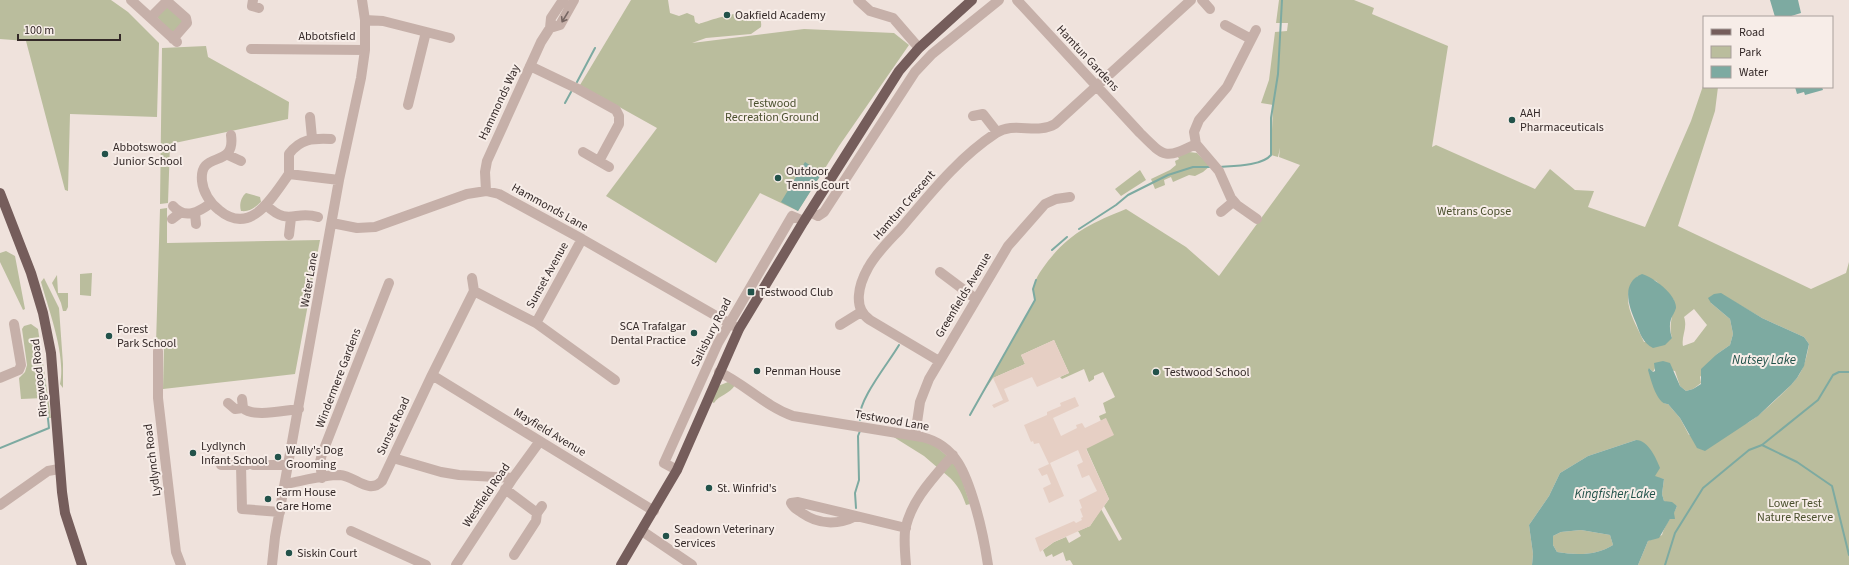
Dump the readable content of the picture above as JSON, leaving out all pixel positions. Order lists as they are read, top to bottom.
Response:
{
  "streets": {
    "main road": ["Salisbury Road", "Ringwood Road"],
    "street": [
      "Abbotsfield",
      "Hamtun Gardens",
      "Hammonds Way",
      "Hamtun Crescent",
      "Hammonds Lane",
      "Sunset Avenue",
      "Water Lane",
      "Greenfields Avenue",
      "Windermere Gardens",
      "Testwood Lane",
      "Sunset Road",
      "Mayfield Avenue",
      "Lydlynch Road",
      "Westfield Road"
    ]
  },
  "crossings": [
    ["Abbotsfield", "Water Lane"],
    ["Hamtun Gardens", "Hamtun Crescent"],
    ["Hammonds Way", "Hammonds Lane"],
    ["Hammonds Lane", "Sunset Avenue"],
    ["Hammonds Lane", "Salisbury Road"],
    ["Water Lane", "Sunset Road"],
    ["Greenfields Avenue", "Testwood Lane"],
    ["Salisbury Road", "Testwood Lane"],
    ["Salisbury Road", "Mayfield Avenue"],
    ["Windermere Gardens", "Sunset Road"],
    ["Sunset Road", "Mayfield Avenue"],
    ["Mayfield Avenue", "Westfield Road"]
  ],
  "water": ["Nutsey Lake", "Kingfisher Lake"],
  "parks": ["Testwood Recreation Ground", "Wetrans Copse", "Lower Test Nature Reserve"],
  "places": {
    "other": [
      "Oakfield Academy",
      "AAH Pharmaceuticals",
      "Abbotswood Junior School",
      "Outdoor Tennis Court",
      "SCA Trafalgar Dental Practice",
      "Forest Park School",
      "Penman House",
      "Testwood School",
      "Lydlynch Infant School",
      "Wally's Dog Grooming",
      "St. Winfrid's",
      "Farm House Care Home",
      "Seadown Veterinary Services",
      "Siskin Court"
    ],
    "transit": ["Testwood Club"]
  },
  "legend": ["Road", "Park", "Water"],
  "scale_bar": "100 m"
}
